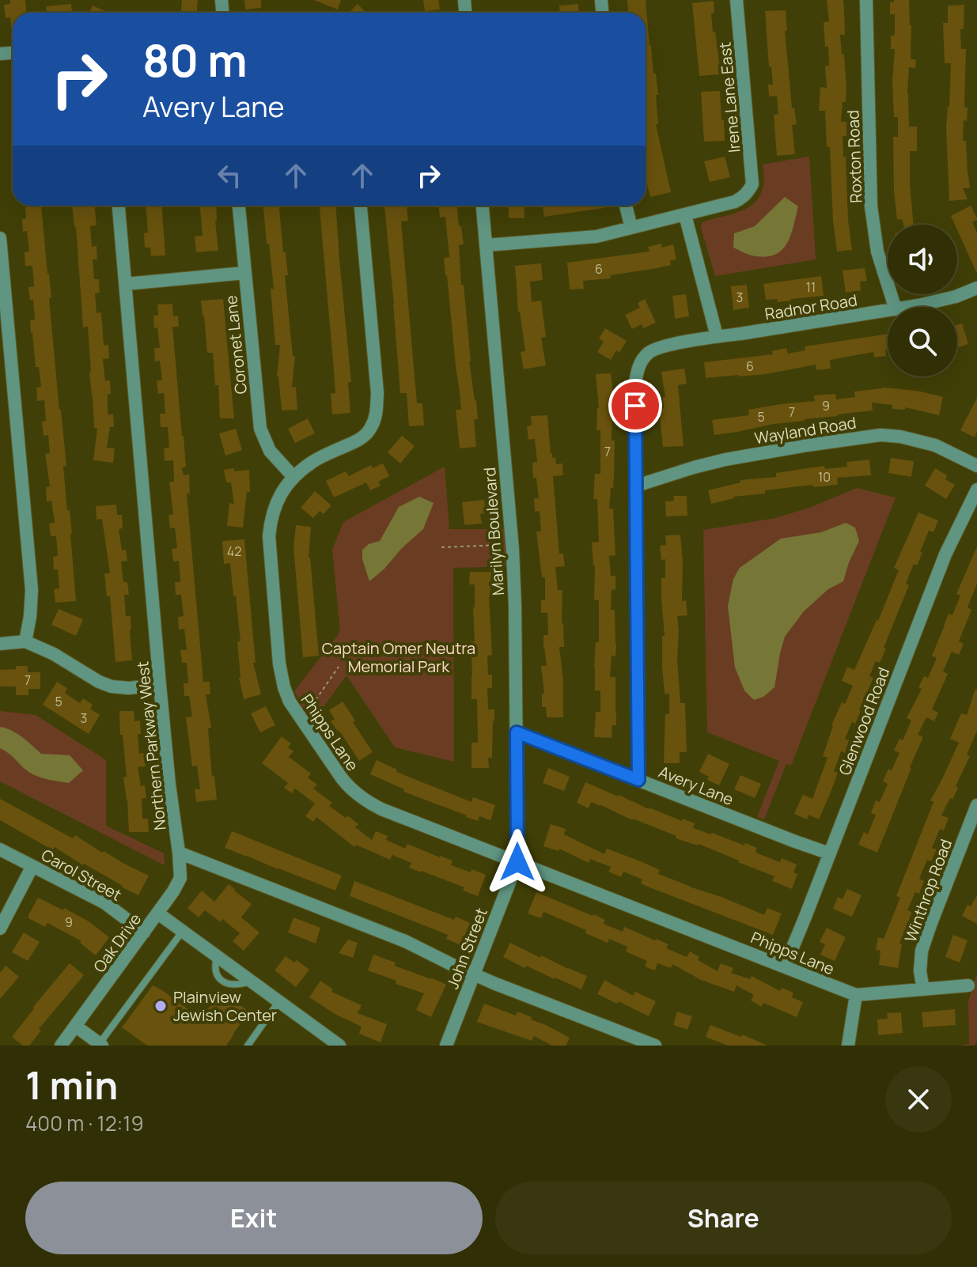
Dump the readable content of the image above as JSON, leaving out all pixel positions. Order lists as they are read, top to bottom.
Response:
{
  "streets": {
    "street": [
      "Irene Lane East",
      "Roxton Road",
      "Radnor Road",
      "Coronet Lane",
      "Wayland Road",
      "Marilyn Boulevard",
      "Glenwood Road",
      "Phipps Lane",
      "Northern Parkway West",
      "Avery Lane",
      "Carol Street",
      "Winthrop Road",
      "Oak Drive",
      "John Street"
    ]
  },
  "crossings": [
    ["Radnor Road", "Wayland Road"],
    ["Coronet Lane", "Phipps Lane"],
    ["Marilyn Boulevard", "Phipps Lane"],
    ["Marilyn Boulevard", "Avery Lane"],
    ["Marilyn Boulevard", "John Street"],
    ["Glenwood Road", "Phipps Lane"],
    ["Glenwood Road", "Avery Lane"],
    ["Phipps Lane", "Winthrop Road"],
    ["Phipps Lane", "John Street"],
    ["Northern Parkway West", "Oak Drive"],
    ["Carol Street", "Oak Drive"]
  ],
  "parks": ["Captain Omer Neutra Memorial Park"],
  "places": ["Plainview Jewish Center"],
  "house_numbers": [
    "6",
    "11",
    "3",
    "6",
    "9",
    "7",
    "5",
    "7",
    "10",
    "42",
    "7",
    "5",
    "3",
    "9"
  ],
  "page": {
    "turn": ["80 m", "Avery Lane"],
    "heading": ["1 min", "400 m · 12:19"],
    "buttons": ["Exit", "Share"]
  }
}
